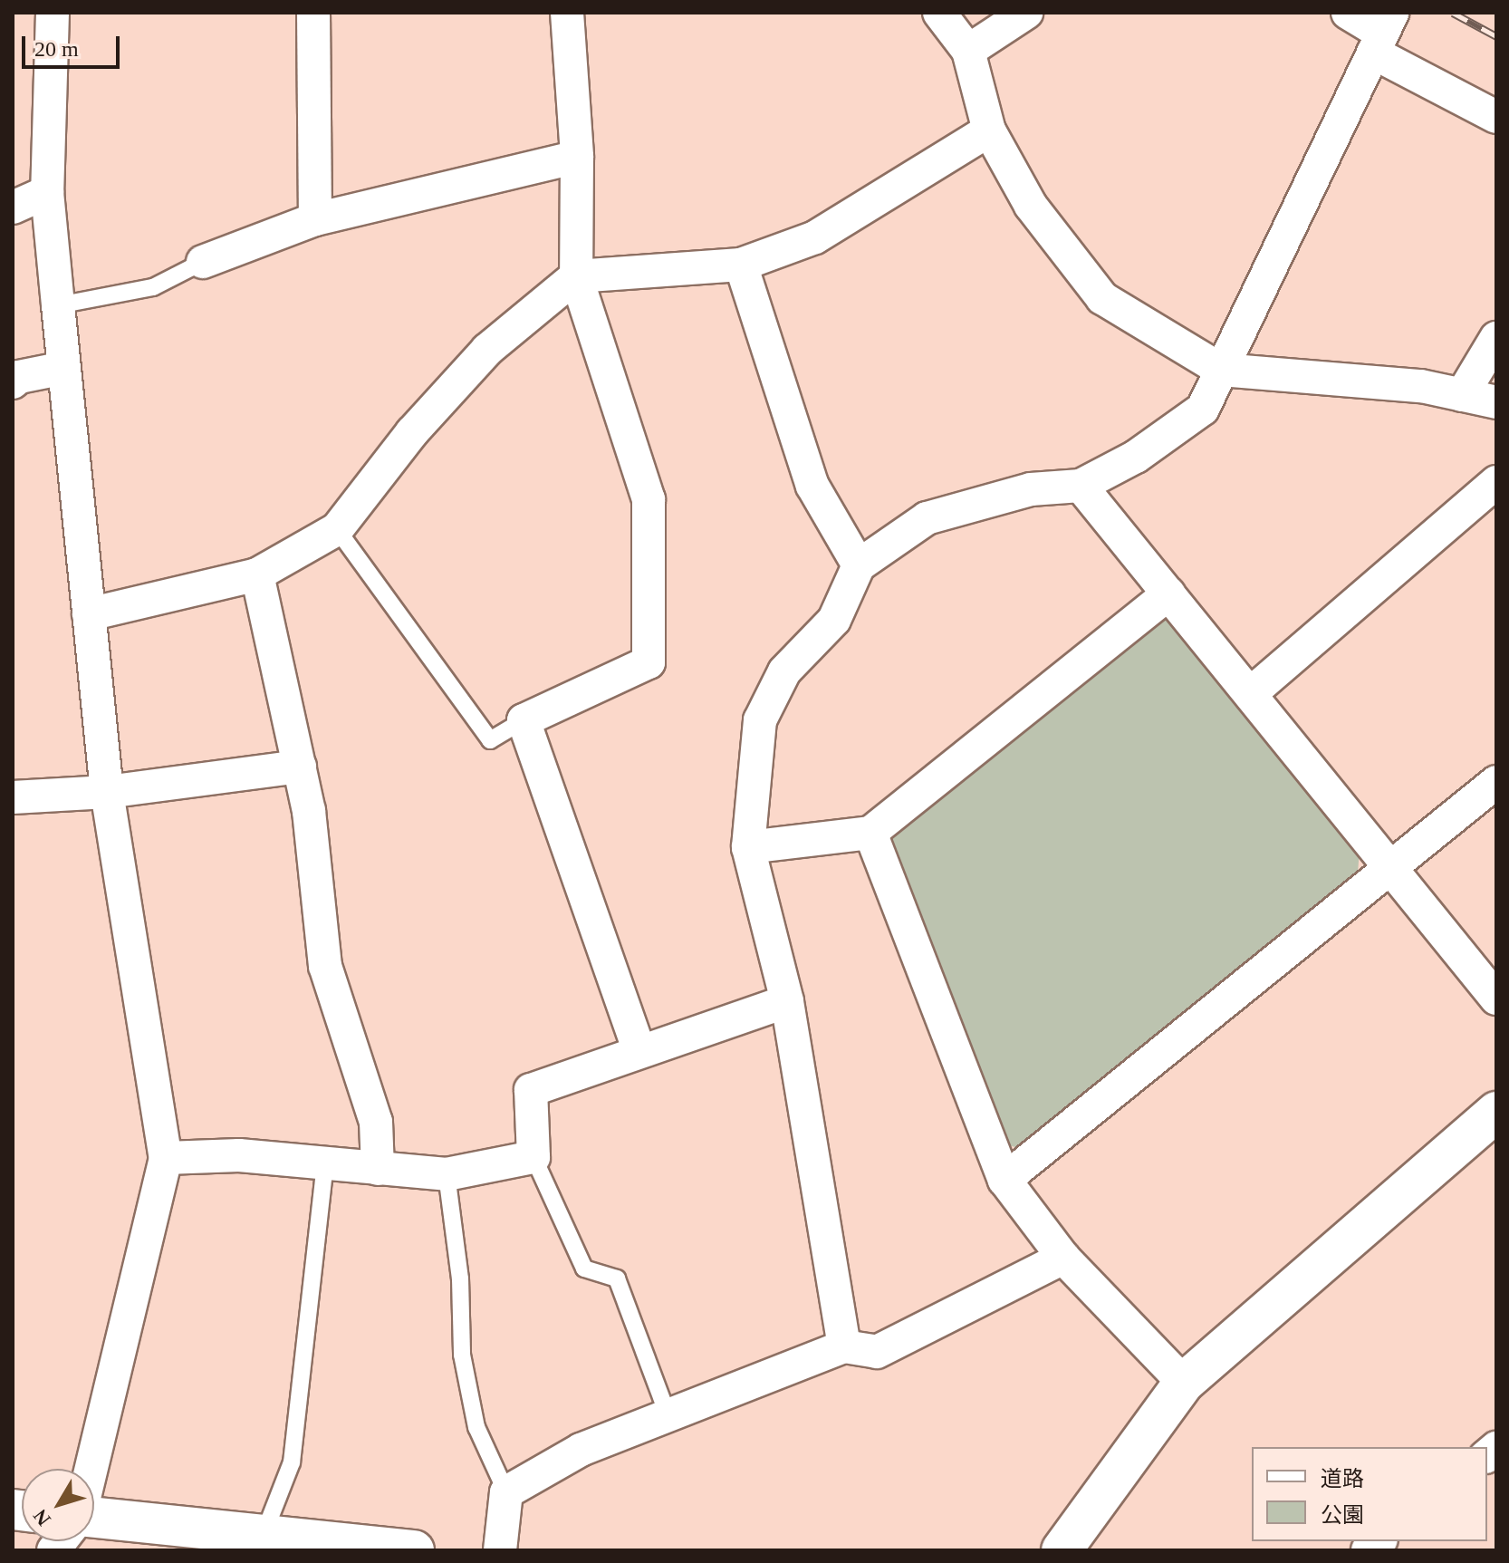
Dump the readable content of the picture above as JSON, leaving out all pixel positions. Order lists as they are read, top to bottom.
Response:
{
  "legend": ["道路", "公園"],
  "scale_bar": "20 m",
  "north": "bottom left"
}
